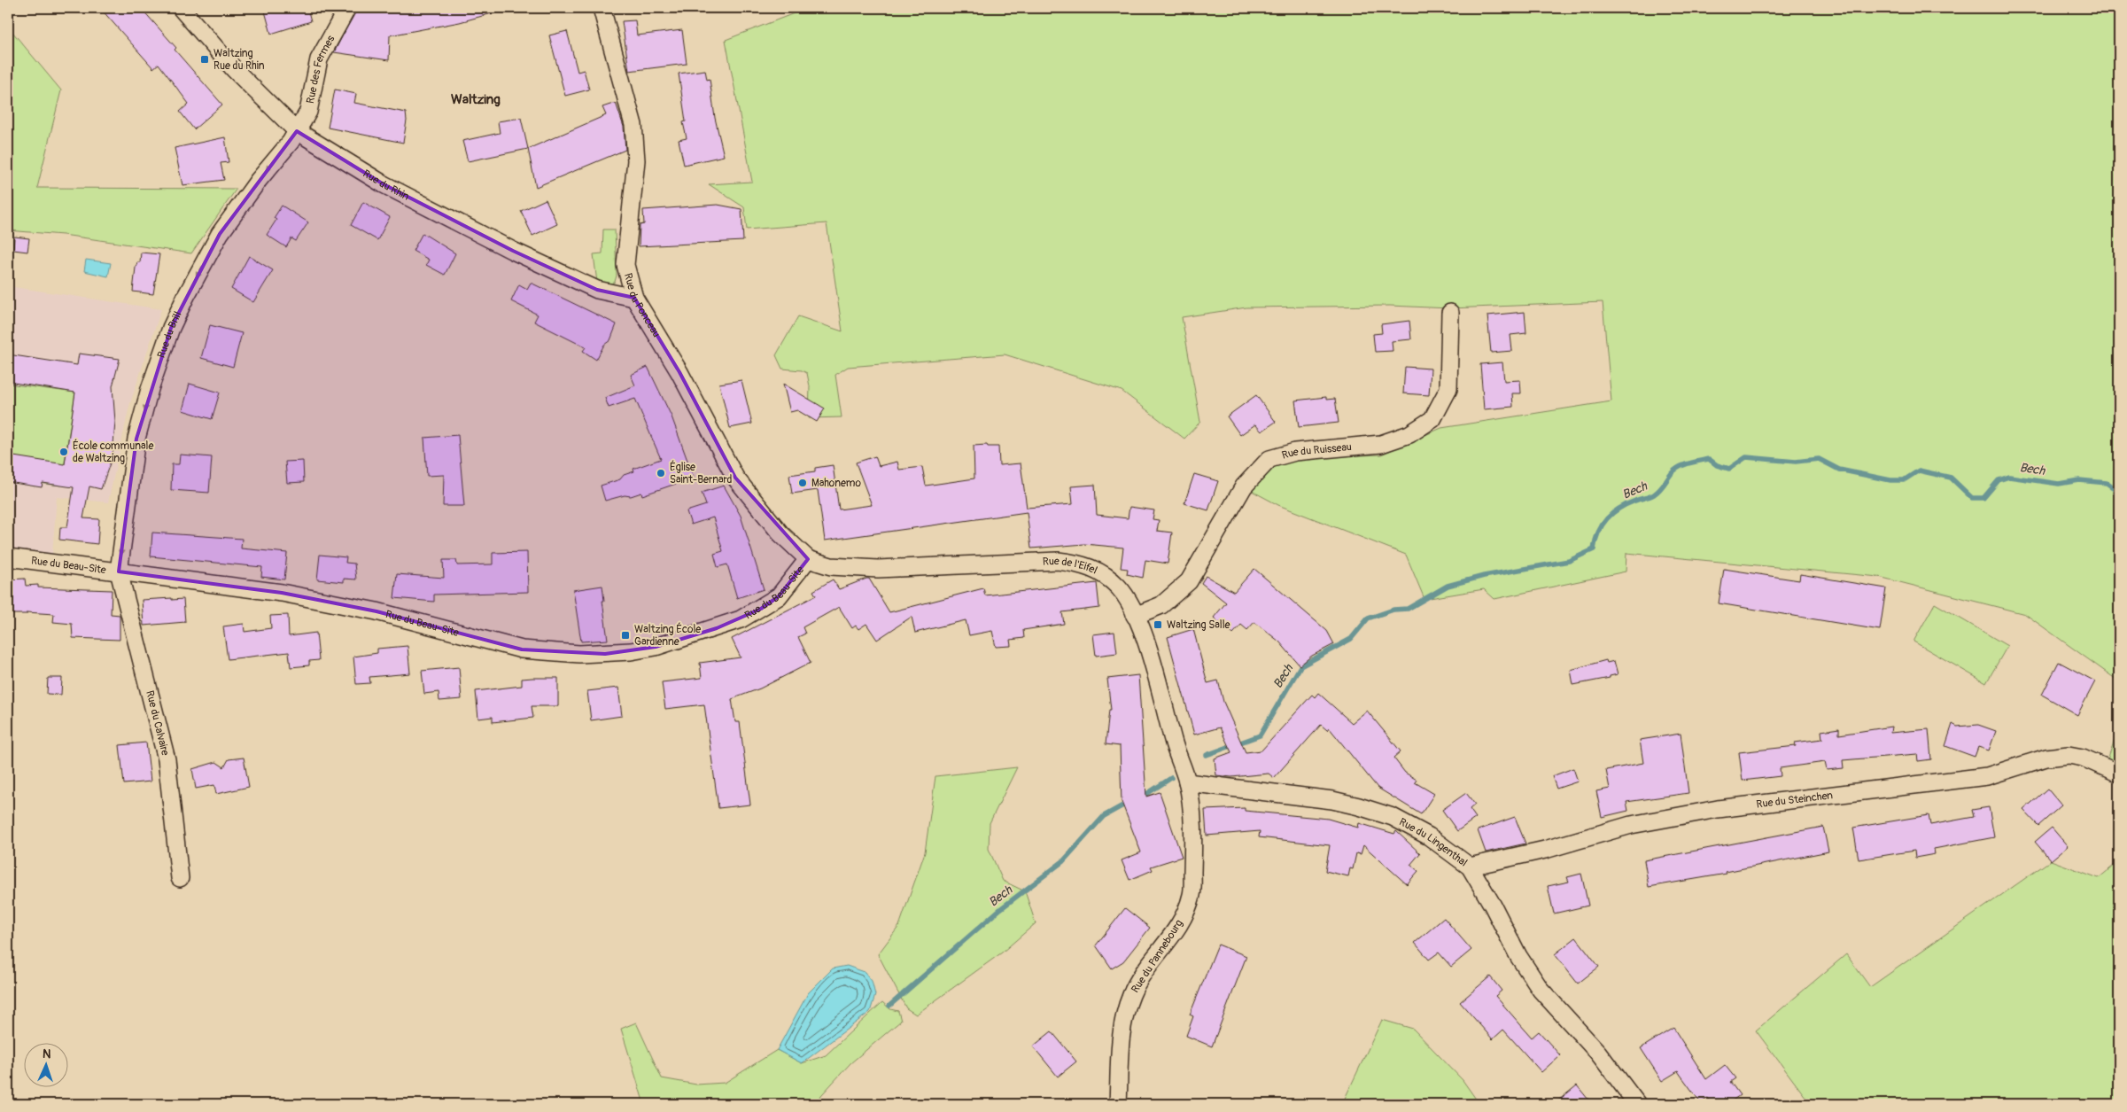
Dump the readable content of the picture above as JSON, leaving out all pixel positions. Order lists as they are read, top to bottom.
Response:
{
  "streets": {
    "street": [
      "Rue des Fermes",
      "Rue du Rhin",
      "Rue du Ponceau",
      "Rue du Brill",
      "Rue du Ruisseau",
      "Rue du Beau-Site",
      "Rue de l'Eifel",
      "Rue du Calvaire",
      "Rue du Steinchen",
      "Rue du Lingenthal",
      "Rue du Pannebourg"
    ]
  },
  "crossings": [
    ["Rue des Fermes", "Rue du Rhin"],
    ["Rue des Fermes", "Rue du Brill"],
    ["Rue du Rhin", "Rue du Ponceau"],
    ["Rue du Rhin", "Rue du Brill"],
    ["Rue du Ponceau", "Rue du Beau-Site"],
    ["Rue du Ponceau", "Rue de l'Eifel"],
    ["Rue du Brill", "Rue du Beau-Site"],
    ["Rue du Brill", "Rue du Calvaire"],
    ["Rue du Ruisseau", "Rue de l'Eifel"],
    ["Rue du Beau-Site", "Rue de l'Eifel"],
    ["Rue du Beau-Site", "Rue du Calvaire"],
    ["Rue de l'Eifel", "Rue du Lingenthal"],
    ["Rue de l'Eifel", "Rue du Pannebourg"],
    ["Rue du Steinchen", "Rue du Lingenthal"],
    ["Rue du Lingenthal", "Rue du Pannebourg"]
  ],
  "one_way": ["Rue du Brill"],
  "districts": ["Waltzing"],
  "water": ["Bech"],
  "places": {
    "transit": ["Waltzing Rue du Rhin", "Waltzing Salle", "Waltzing École Gardienne"],
    "other": ["École communale de Waltzing", "Église Saint-Bernard", "Mahonemo"]
  },
  "north": "top"
}
